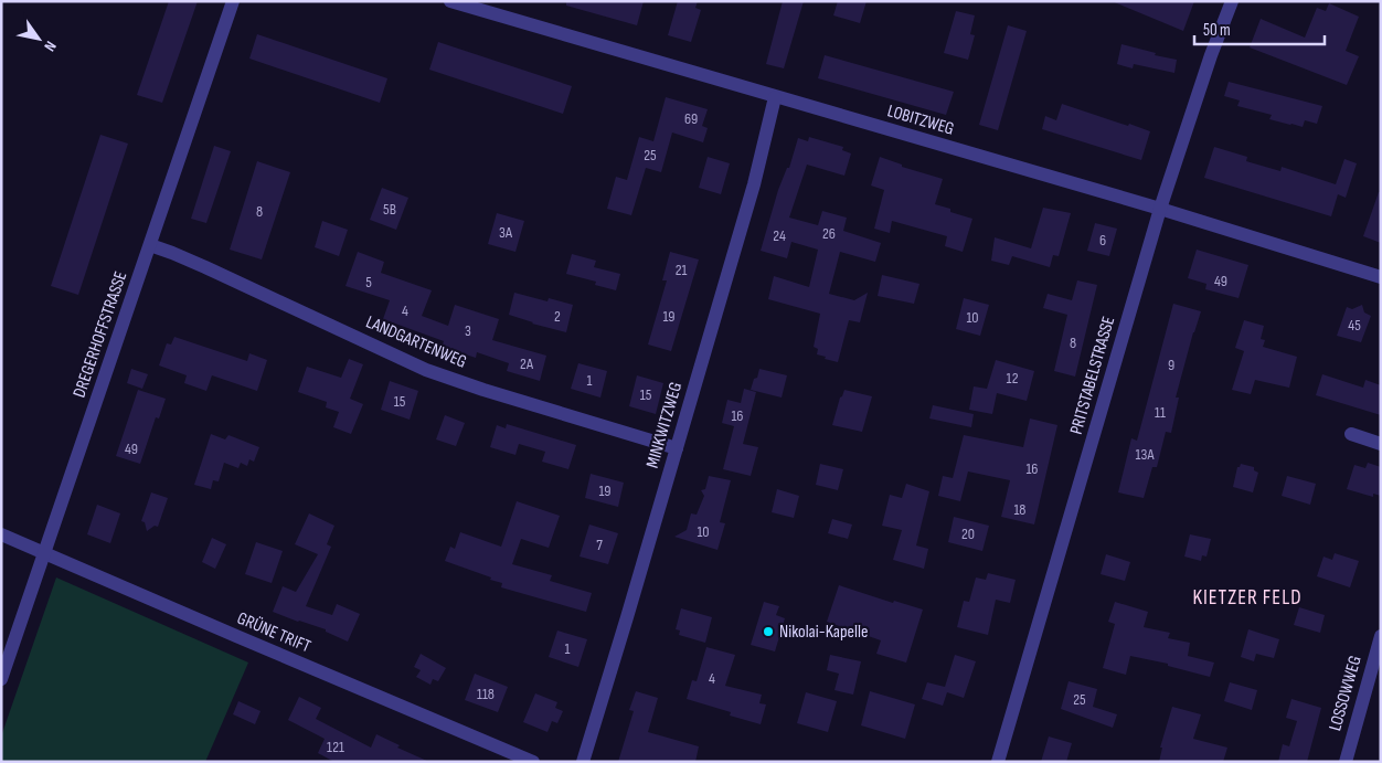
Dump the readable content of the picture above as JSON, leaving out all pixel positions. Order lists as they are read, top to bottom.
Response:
{
  "streets": {
    "street": [
      "LOBITZWEG",
      "DREGERHOFFSTRASSE",
      "LANDGARTENWEG",
      "PRITSTABELSTRASSE",
      "MINKWITZWEG",
      "GRÜNE TRIFT",
      "LOSSOWWEG"
    ]
  },
  "crossings": [
    ["LOBITZWEG", "PRITSTABELSTRASSE"],
    ["LOBITZWEG", "MINKWITZWEG"],
    ["DREGERHOFFSTRASSE", "LANDGARTENWEG"],
    ["DREGERHOFFSTRASSE", "GRÜNE TRIFT"],
    ["LANDGARTENWEG", "MINKWITZWEG"]
  ],
  "districts": ["KIETZER FELD"],
  "places": ["Nikolai-Kapelle"],
  "house_numbers": [
    "69",
    "25",
    "5B",
    "8",
    "3A",
    "26",
    "24",
    "6",
    "21",
    "49",
    "5",
    "4",
    "2",
    "19",
    "10",
    "45",
    "3",
    "8",
    "2A",
    "9",
    "12",
    "1",
    "15",
    "15",
    "11",
    "16",
    "49",
    "13A",
    "16",
    "19",
    "18",
    "10",
    "20",
    "7",
    "1",
    "4",
    "118",
    "25",
    "121"
  ],
  "scale_bar": "50 m",
  "north": "bottom right"
}
